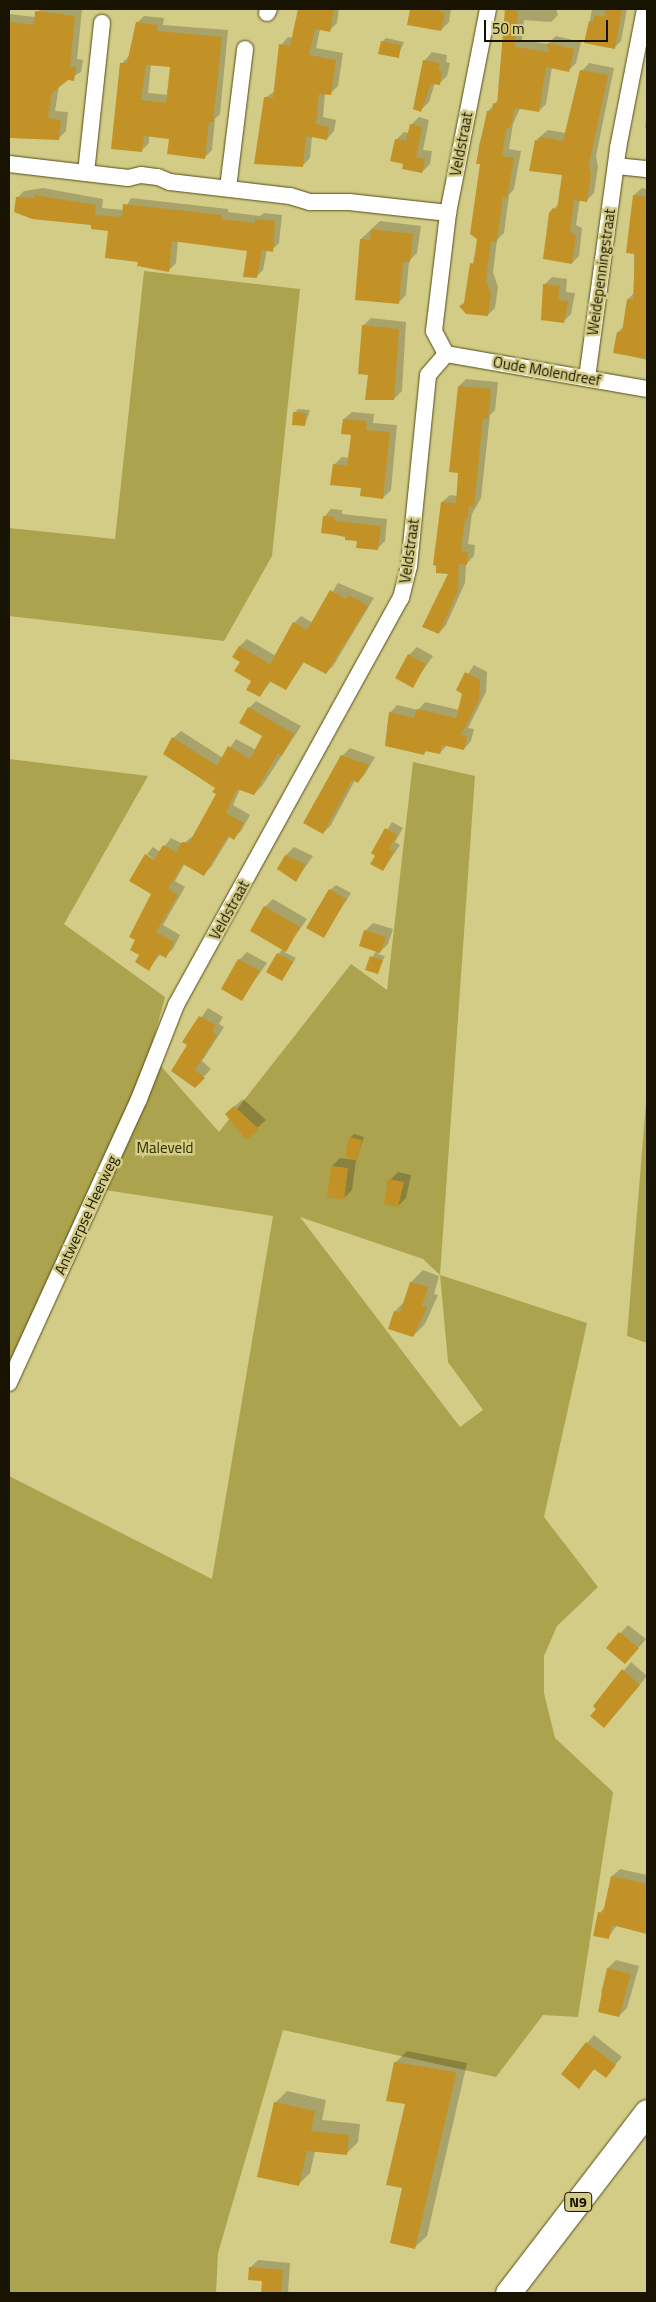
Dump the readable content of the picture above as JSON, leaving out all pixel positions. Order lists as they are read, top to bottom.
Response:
{
  "streets": {
    "main road": ["N9"],
    "street": [
      "Veldstraat",
      "Weidepenningstraat",
      "Oude Molendreef",
      "Antwerpse Heerweg"
    ]
  },
  "crossings": [
    ["Veldstraat", "Oude Molendreef"],
    ["Veldstraat", "Antwerpse Heerweg"],
    ["Weidepenningstraat", "Oude Molendreef"]
  ],
  "parks": ["Maleveld"],
  "scale_bar": "50 m"
}
